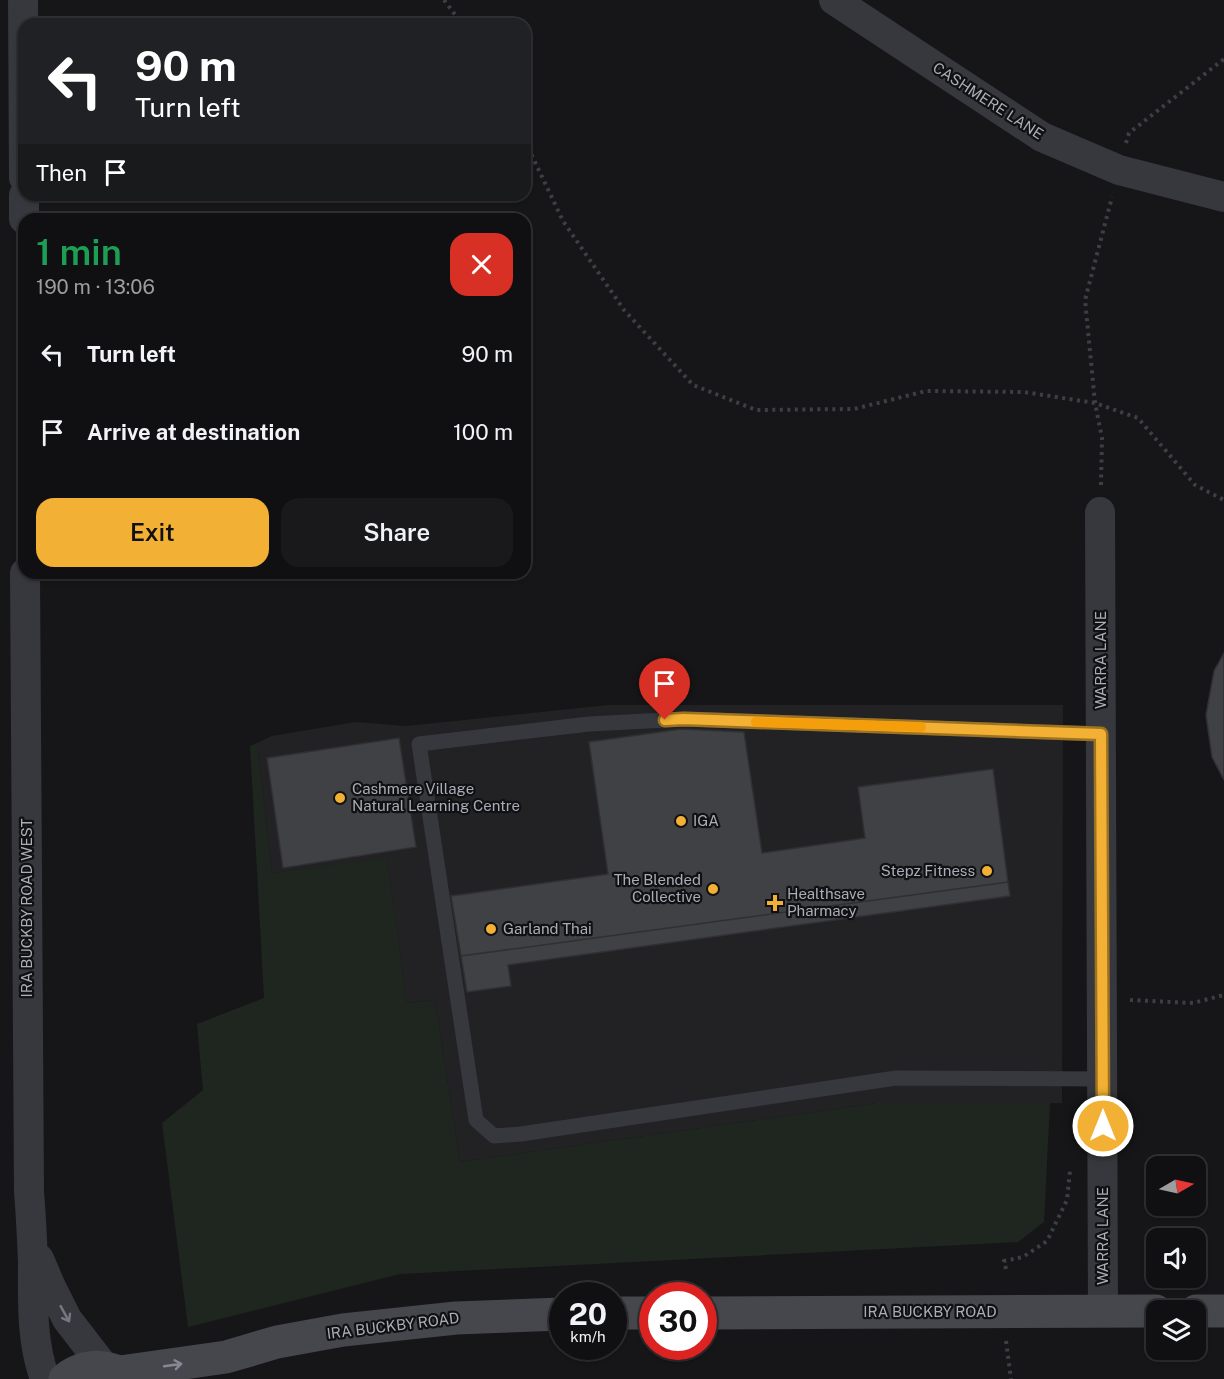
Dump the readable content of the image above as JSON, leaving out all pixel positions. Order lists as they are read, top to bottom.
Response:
{
  "streets": {
    "street": [
      "CASHMERE LANE",
      "WARRA LANE",
      "IRA BUCKBY ROAD WEST",
      "IRA BUCKBY ROAD"
    ]
  },
  "crossings": [
    ["WARRA LANE", "IRA BUCKBY ROAD"],
    ["IRA BUCKBY ROAD WEST", "IRA BUCKBY ROAD"]
  ],
  "places": {
    "other": [
      "Cashmere Village Natural Learning Centre",
      "IGA",
      "Stepz Fitness",
      "The Blended Collective",
      "Garland Thai"
    ],
    "health": ["Healthsave Pharmacy"]
  },
  "north": "right",
  "page": {
    "turn": ["90 m", "Turn left"],
    "then": "Then",
    "heading": ["1 min", "190 m · 13:06"],
    "list": [
      {
        "name": "Turn left",
        "value": "90 m"
      },
      {
        "name": "Arrive at destination",
        "value": "100 m"
      }
    ],
    "buttons": ["Exit", "Share"],
    "speed": "20 km/h",
    "limit": "30"
  }
}
